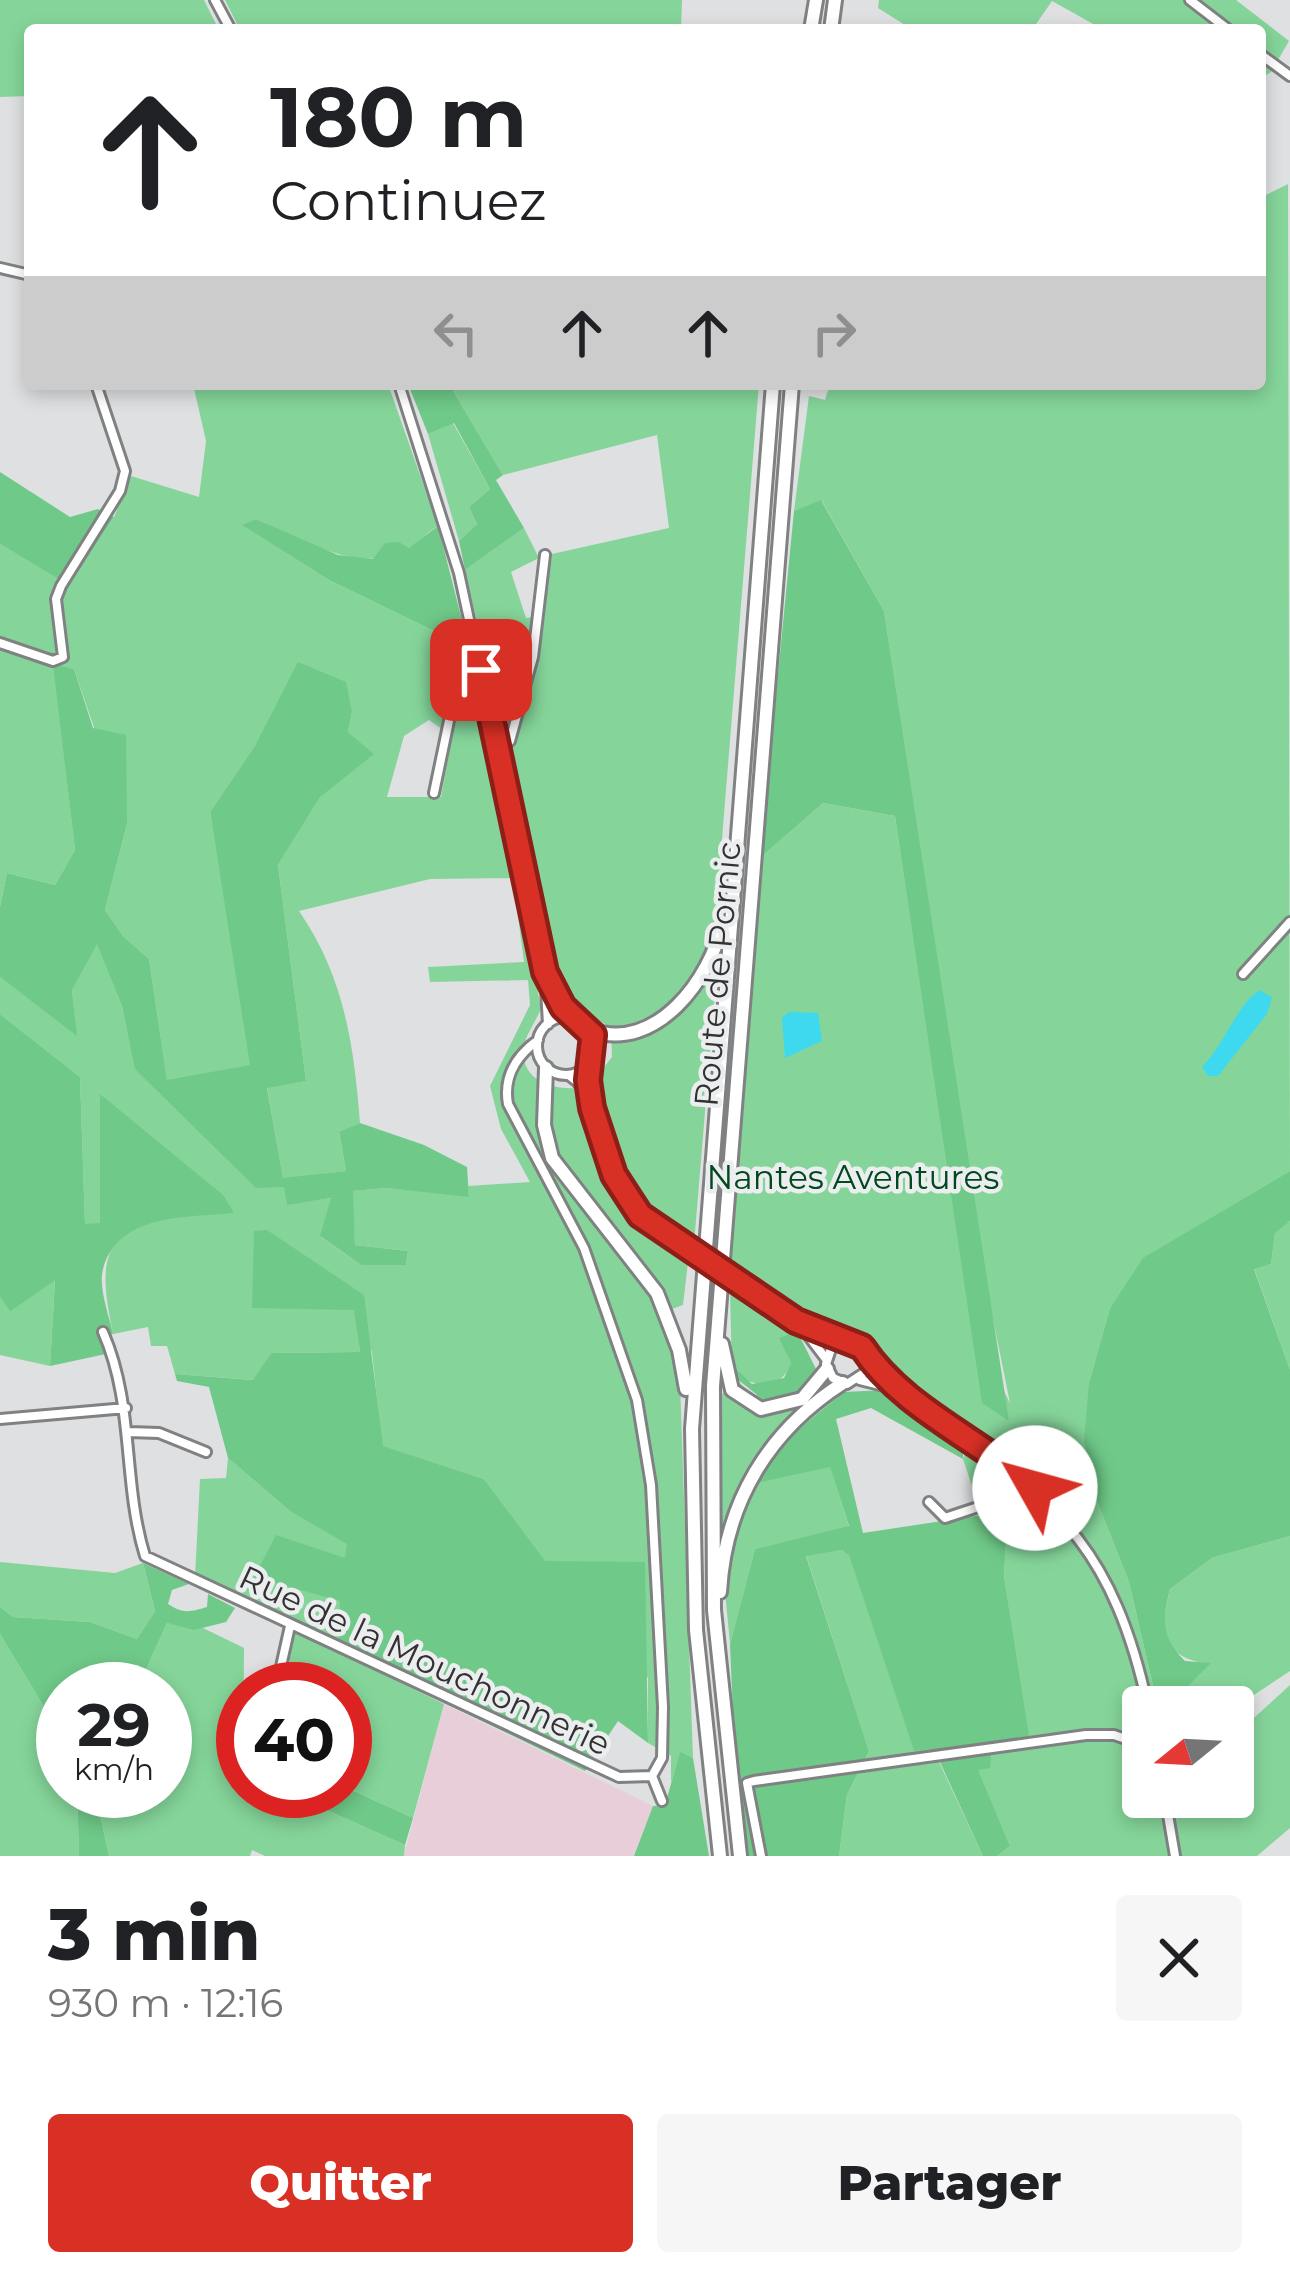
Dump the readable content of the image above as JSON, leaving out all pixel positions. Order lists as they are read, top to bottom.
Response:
{
  "streets": {
    "highway": ["Route de Pornic"],
    "street": ["Rue de la Mouchonnerie"]
  },
  "parks": ["Nantes Aventures"],
  "north": "left",
  "page": {
    "turn": ["180 m", "Continuez"],
    "speed": "29 km/h",
    "limit": "40",
    "heading": ["3 min", "930 m · 12:16"],
    "buttons": ["Quitter", "Partager"]
  }
}
